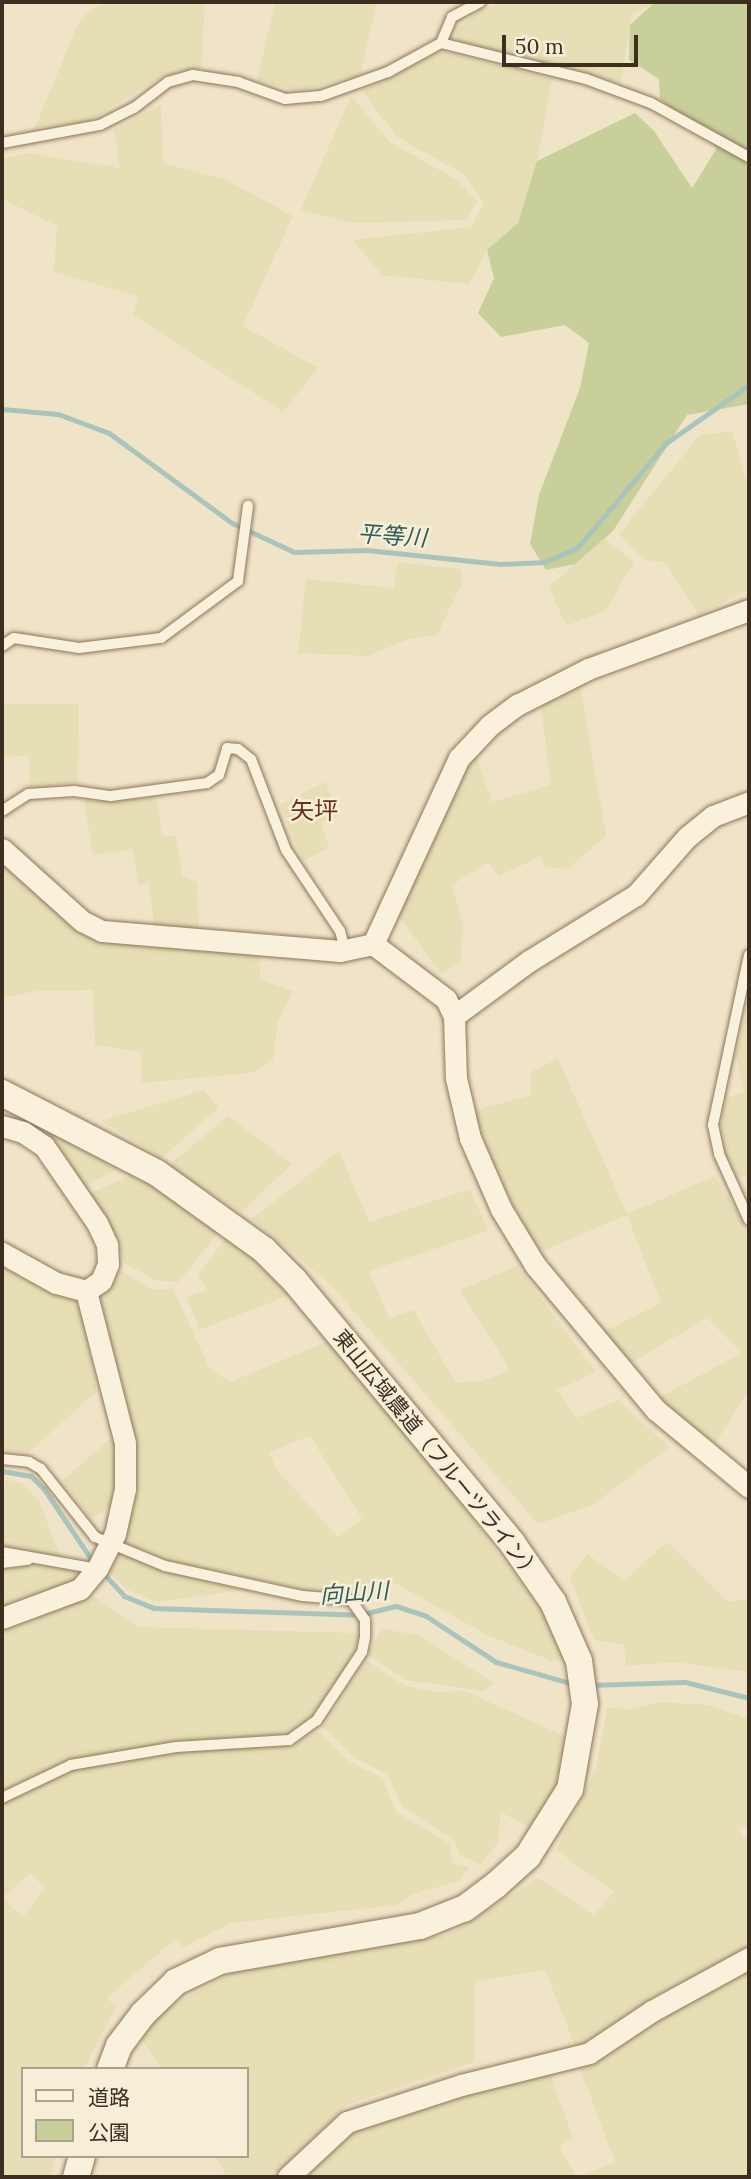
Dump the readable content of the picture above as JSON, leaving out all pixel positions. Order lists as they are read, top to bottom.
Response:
{
  "streets": {
    "street": ["東山広域農道（フルーツライン）"]
  },
  "districts": ["矢坪"],
  "water": ["平等川", "向山川"],
  "legend": ["道路", "公園"],
  "scale_bar": "50 m"
}
